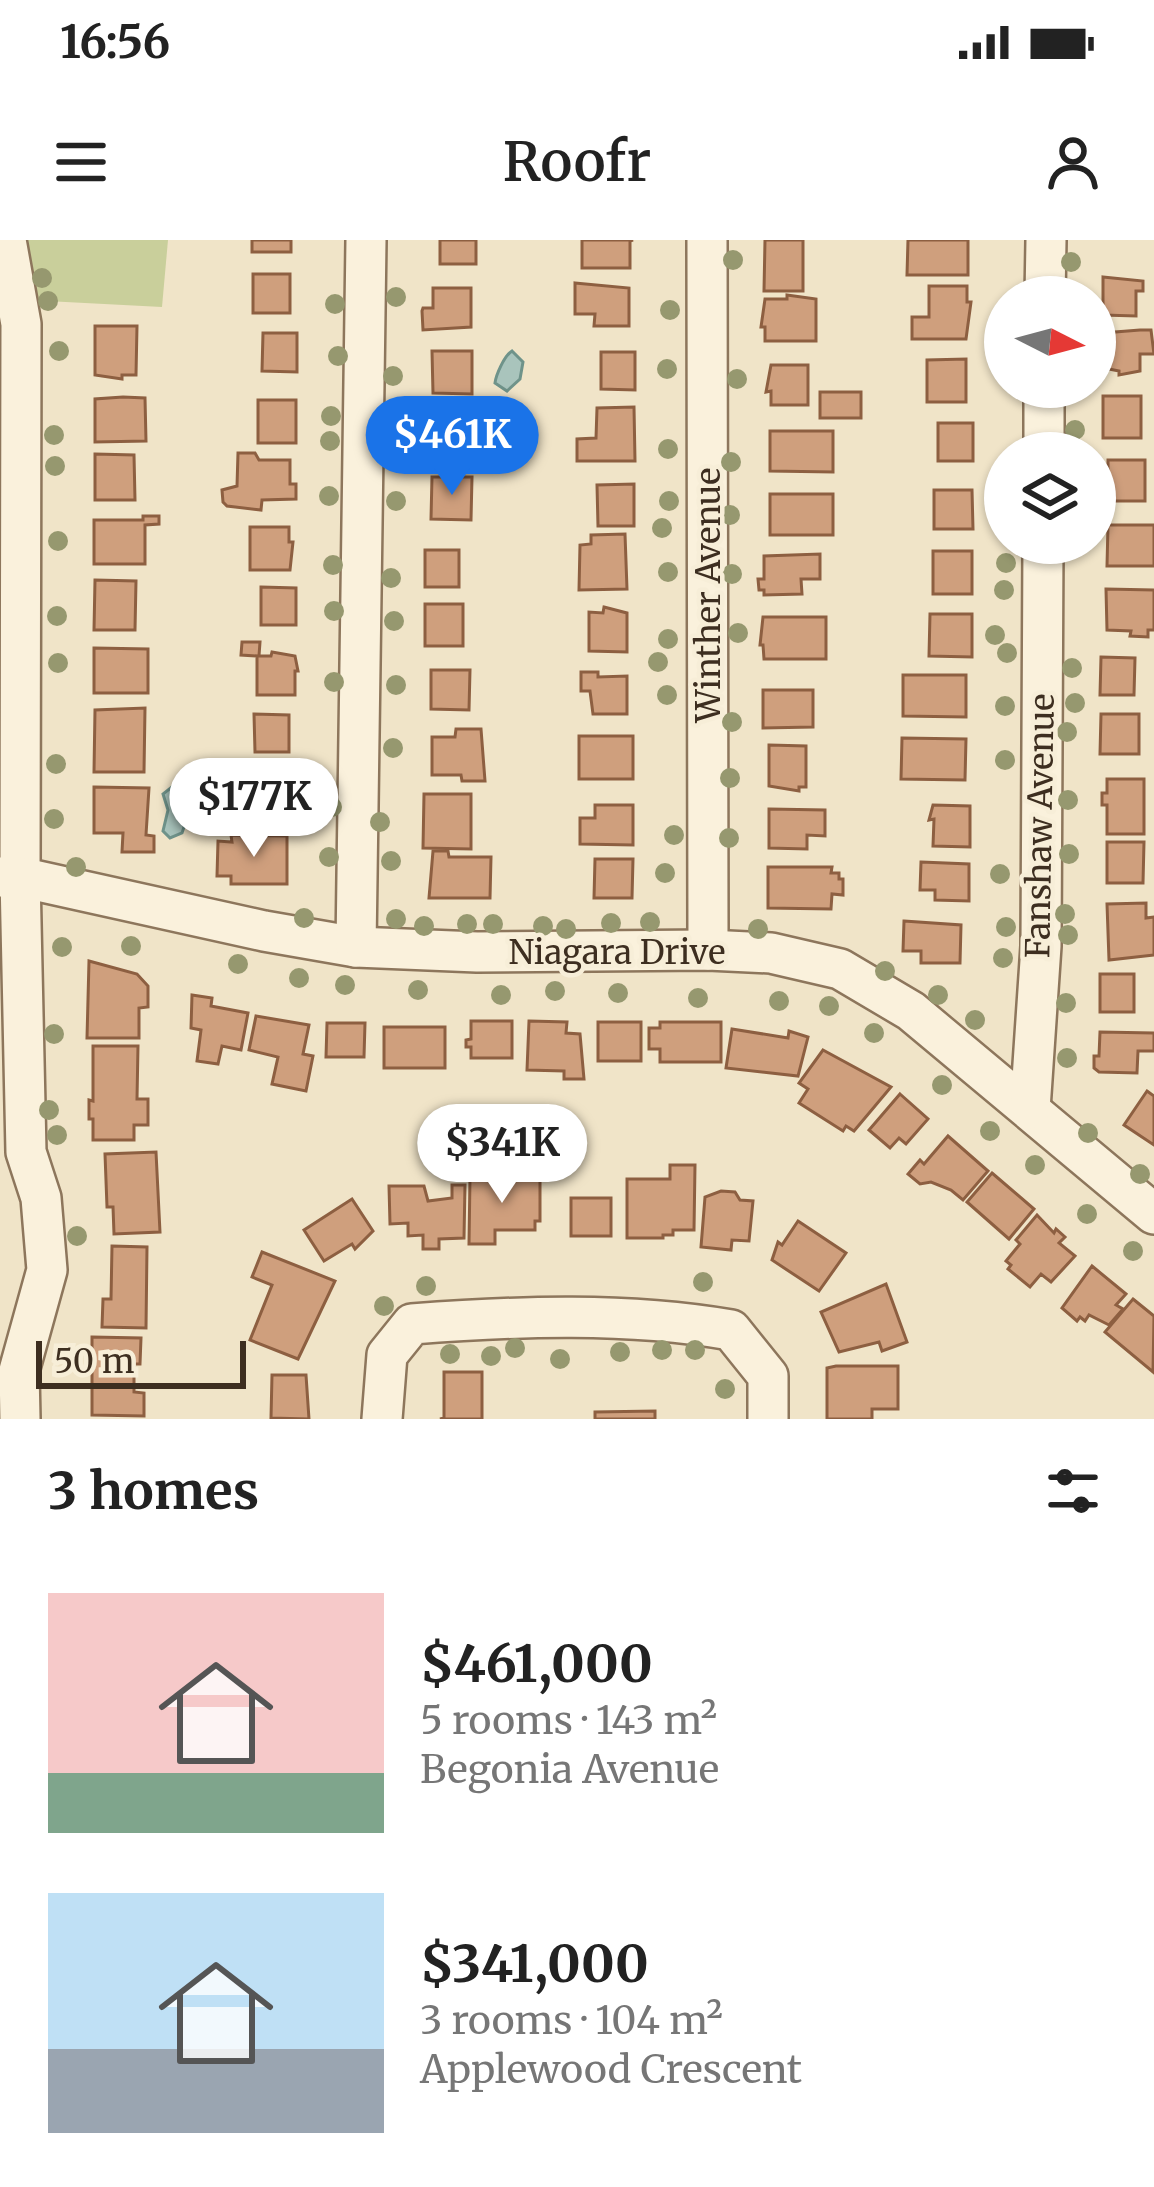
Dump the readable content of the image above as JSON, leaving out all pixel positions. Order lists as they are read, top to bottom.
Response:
{
  "streets": {
    "street": ["Winther Avenue", "Fanshaw Avenue", "Niagara Drive"]
  },
  "crossings": [
    ["Winther Avenue", "Niagara Drive"],
    ["Fanshaw Avenue", "Niagara Drive"]
  ],
  "scale_bar": "50 m",
  "north": "right",
  "page": {
    "status": "16:56",
    "header": "Roofr",
    "price": ["$461K", "$177K", "$341K"],
    "scale": "50 m",
    "heading": "3 homes",
    "list": [
      {
        "name": "$461,000",
        "note": "5 rooms · 143 m² · Begonia Avenue"
      },
      {
        "name": "$341,000",
        "note": "3 rooms · 104 m² · Applewood Crescent"
      }
    ]
  }
}
